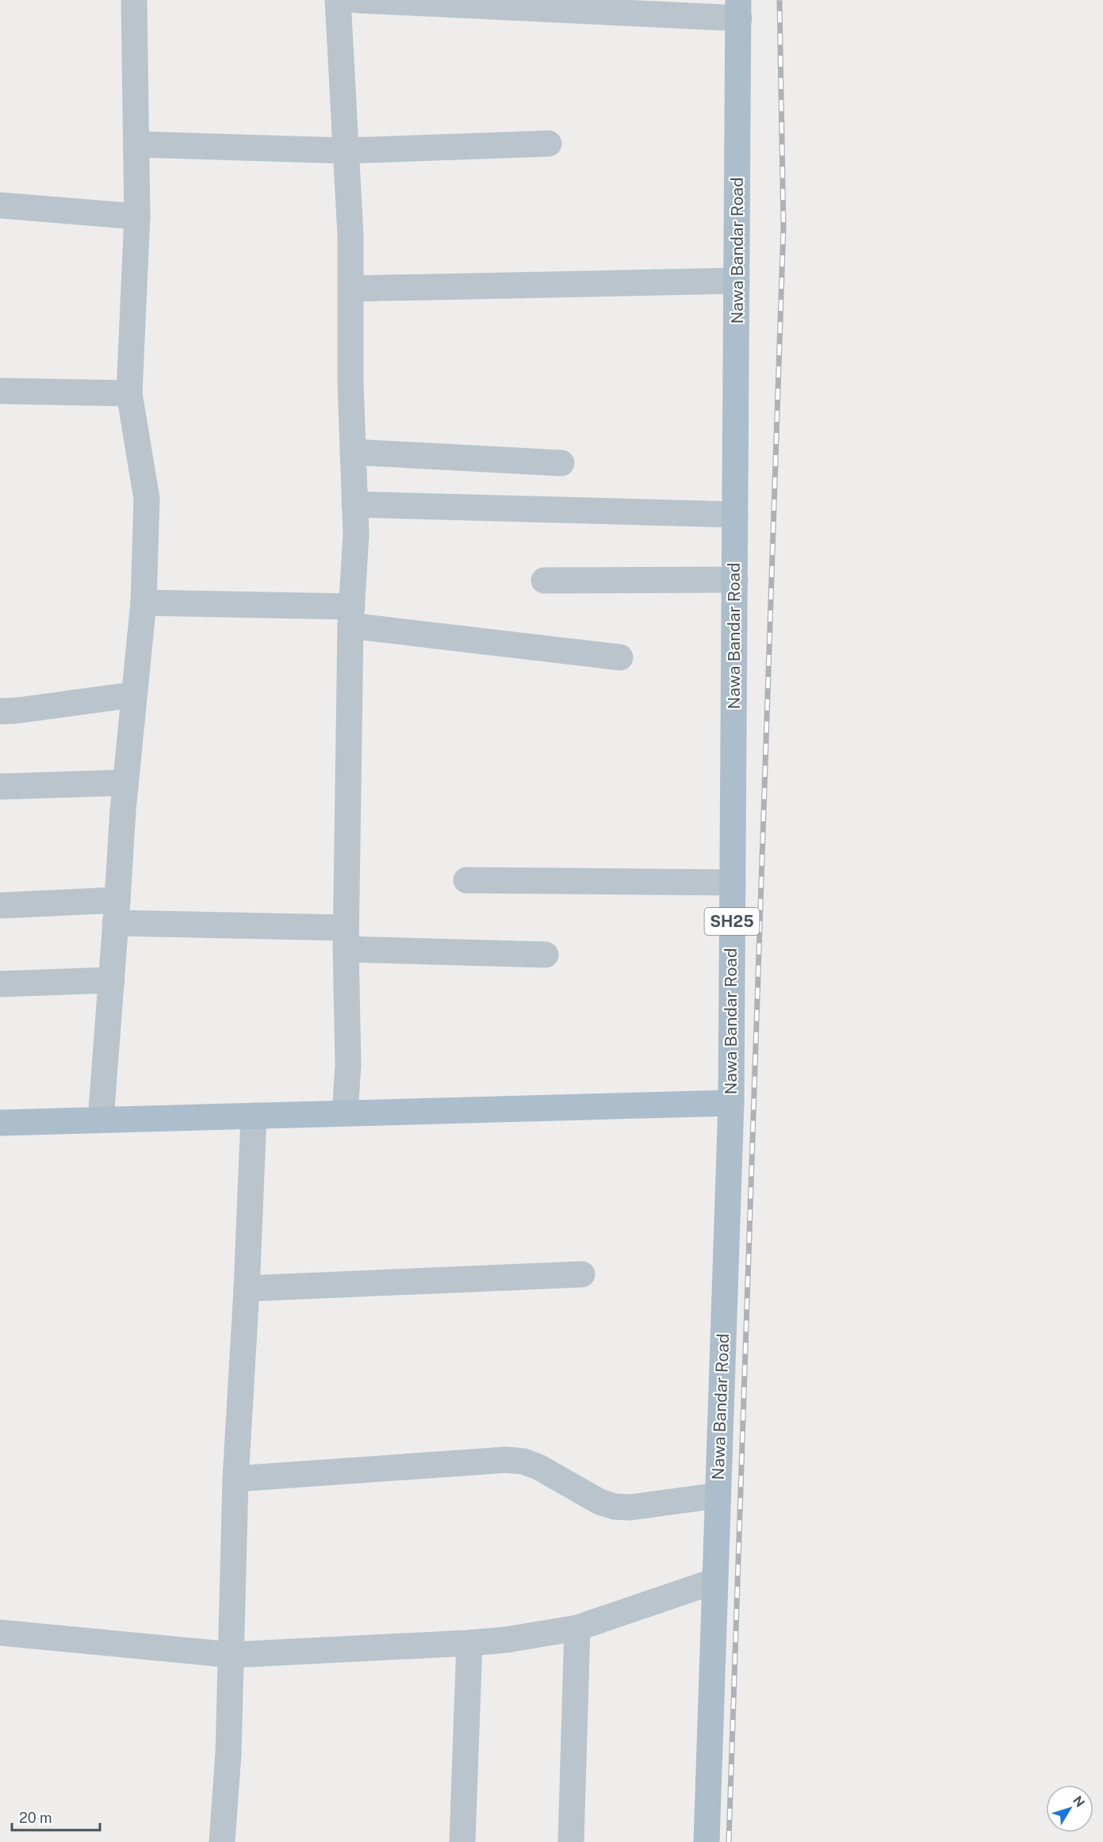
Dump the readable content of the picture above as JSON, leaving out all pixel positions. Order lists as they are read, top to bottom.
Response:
{
  "streets": {
    "main road": ["Nawa Bandar Road", "SH25"]
  },
  "scale_bar": "20 m",
  "north": "top right"
}
